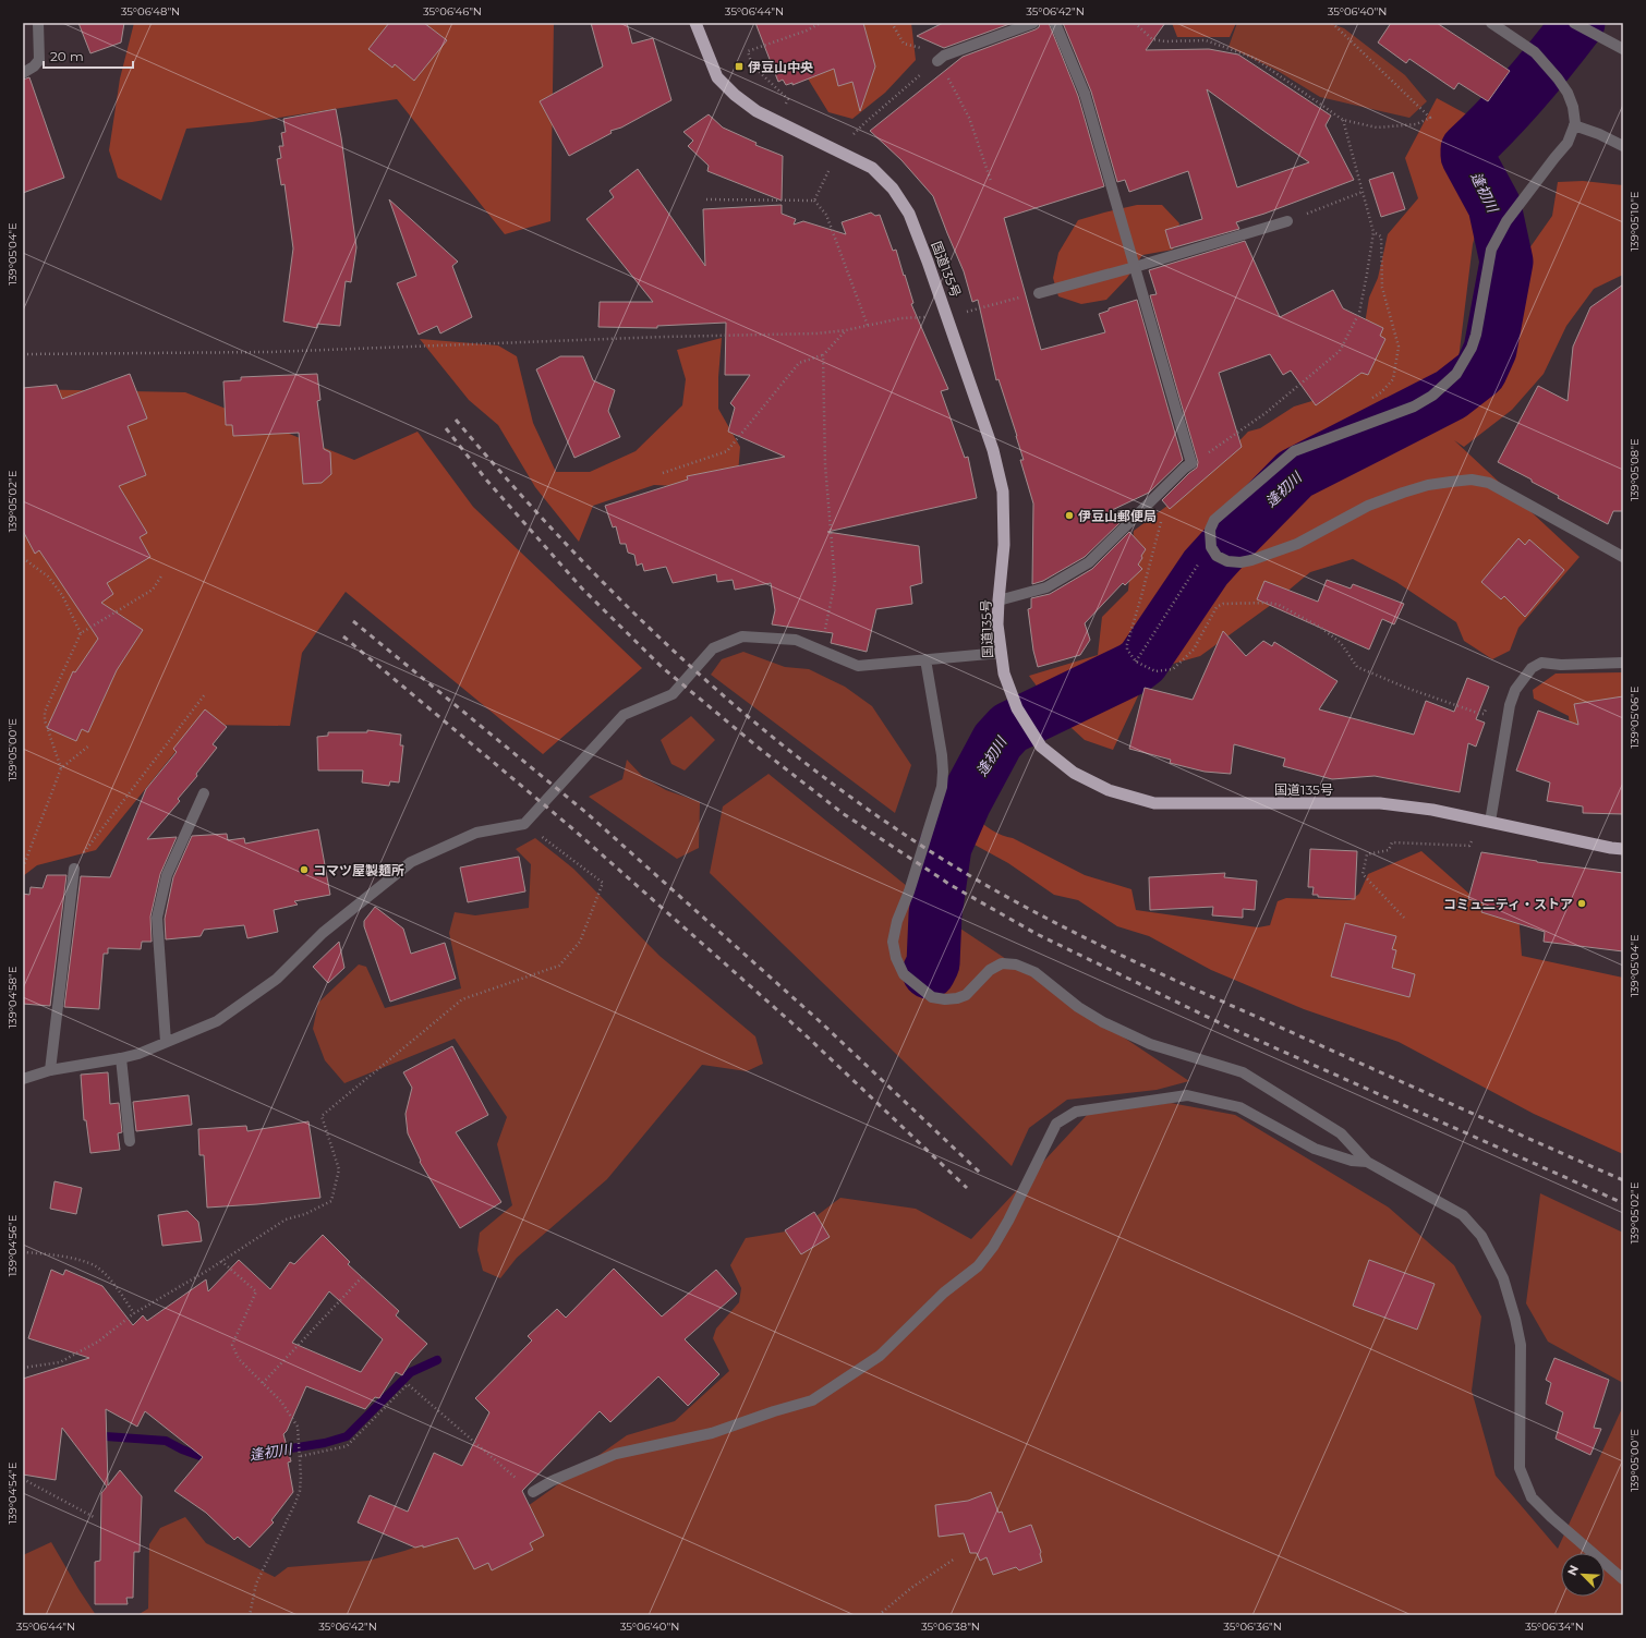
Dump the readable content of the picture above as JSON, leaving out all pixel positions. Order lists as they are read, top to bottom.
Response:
{
  "streets": {
    "highway": ["国道135号"]
  },
  "water": ["逢初川"],
  "places": {
    "transit": ["伊豆山中央"],
    "other": ["伊豆山郵便局", "コマツ屋製麺所", "コミュ二ティ・ストア"]
  },
  "scale_bar": "20 m",
  "north": "top left",
  "coordinates": [
    "35°06'48\"N",
    "35°06'46\"N",
    "35°06'44\"N",
    "35°06'42\"N",
    "35°06'40\"N",
    "139°05'10\"E",
    "139°05'04\"E",
    "139°05'08\"E",
    "139°05'02\"E",
    "139°05'06\"E",
    "139°05'00\"E",
    "139°04'58\"E",
    "139°04'56\"E",
    "139°04'54\"E",
    "35°06'38\"N",
    "35°06'36\"N",
    "35°06'34\"N"
  ]
}
